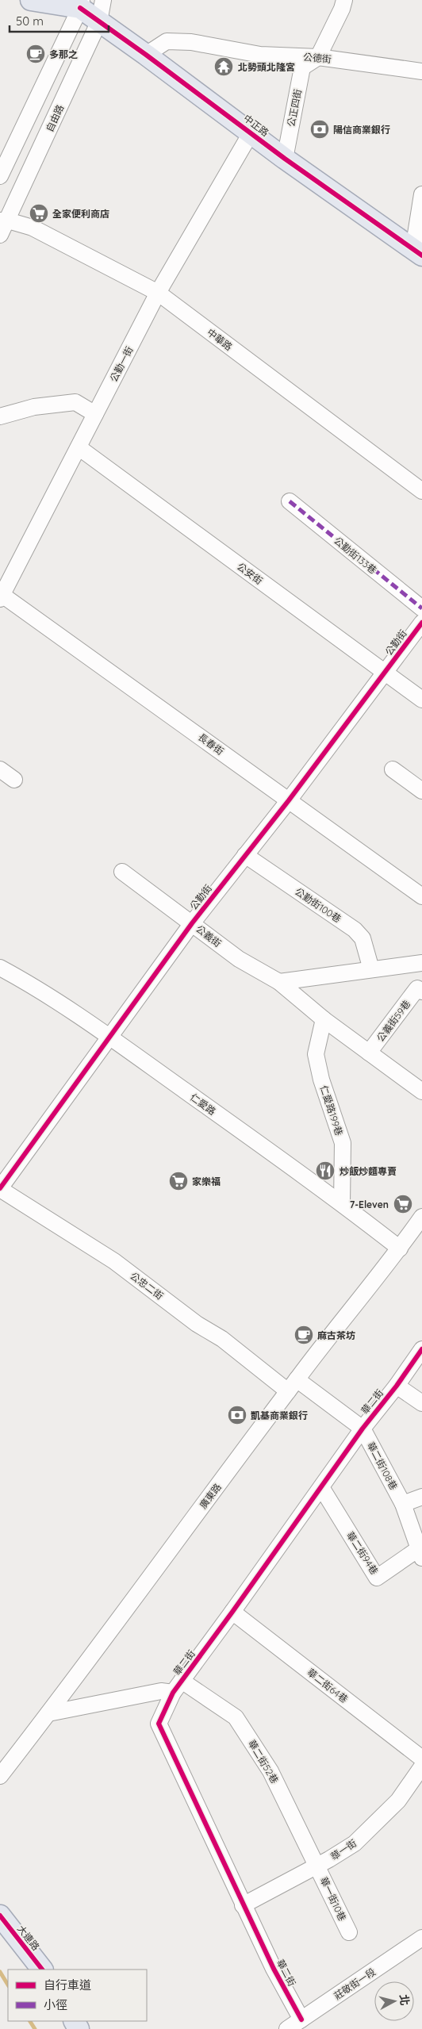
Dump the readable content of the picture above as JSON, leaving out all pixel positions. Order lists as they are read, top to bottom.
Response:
{
  "streets": {
    "main road": ["中正路", "大連路"],
    "street": [
      "公德街",
      "公正四街",
      "自由路",
      "中華路",
      "公勤一街",
      "公勤街133巷",
      "公安街",
      "公勤街",
      "長春街",
      "公勤街100巷",
      "公義街",
      "公義街59巷",
      "仁愛路",
      "仁愛路199巷",
      "公忠二街",
      "華二街",
      "華二街108巷",
      "廣東路",
      "華二街94巷",
      "華二街64巷",
      "華二街52巷",
      "華一街",
      "華一街10巷",
      "莊敬街一段"
    ]
  },
  "crossings": [
    ["公德街", "公正四街"],
    ["公德街", "中正路"],
    ["公正四街", "中正路"],
    ["自由路", "中正路"],
    ["自由路", "中華路"],
    ["中正路", "公勤一街"],
    ["中華路", "公勤一街"],
    ["公勤一街", "公安街"],
    ["公勤一街", "長春街"],
    ["公安街", "公勤街"],
    ["公勤街", "長春街"],
    ["公勤街", "公勤街100巷"],
    ["公勤街", "公義街"],
    ["公勤街", "仁愛路"],
    ["公勤街", "公忠二街"],
    ["公義街", "公義街59巷"],
    ["公義街", "仁愛路199巷"],
    ["仁愛路", "仁愛路199巷"],
    ["仁愛路", "廣東路"],
    ["公忠二街", "華二街108巷"],
    ["公忠二街", "廣東路"],
    ["華二街", "華二街108巷"],
    ["華二街", "華二街94巷"],
    ["華二街", "華二街64巷"],
    ["華二街", "華二街52巷"],
    ["華二街", "華一街"],
    ["華二街", "莊敬街一段"],
    ["華二街108巷", "廣東路"],
    ["華二街108巷", "華二街94巷"],
    ["華二街52巷", "華一街"],
    ["華二街52巷", "華一街10巷"],
    ["華一街", "華一街10巷"]
  ],
  "places": {
    "cafe": ["多那之", "麻古茶坊"],
    "temple": ["北勢頭北隆宮"],
    "bank": ["陽信商業銀行", "凱基商業銀行"],
    "supermarket": ["全家便利商店", "家樂福", "7-Eleven"],
    "restaurant": ["炒飯炒麵專賣"]
  },
  "legend": ["自行車道", "小徑"],
  "scale_bar": "50 m",
  "north": "right"
}
